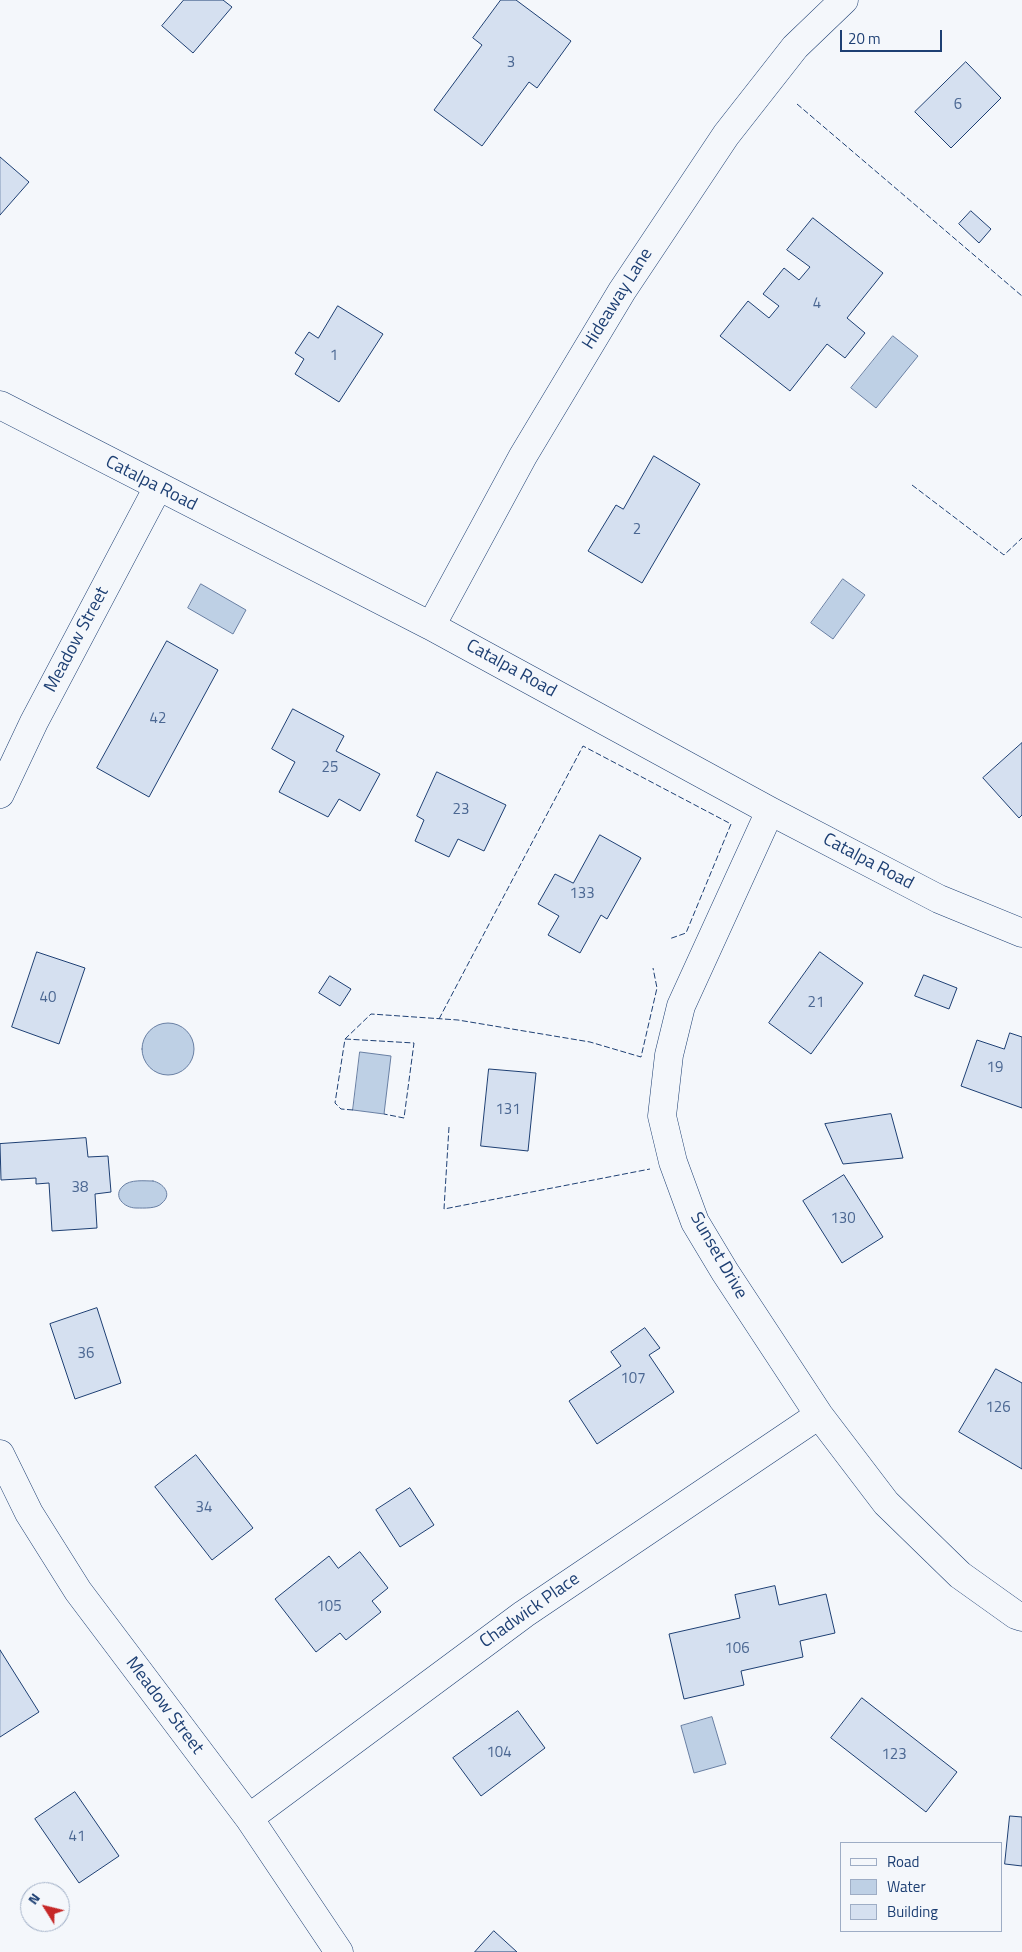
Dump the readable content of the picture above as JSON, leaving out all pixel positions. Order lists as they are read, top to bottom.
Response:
{
  "streets": {
    "street": [
      "Hideaway Lane",
      "Catalpa Road",
      "Meadow Street",
      "Sunset Drive",
      "Chadwick Place"
    ]
  },
  "crossings": [
    ["Hideaway Lane", "Catalpa Road"],
    ["Catalpa Road", "Meadow Street"],
    ["Catalpa Road", "Sunset Drive"],
    ["Meadow Street", "Chadwick Place"],
    ["Sunset Drive", "Chadwick Place"]
  ],
  "house_numbers": [
    "3",
    "6",
    "4",
    "1",
    "2",
    "42",
    "25",
    "23",
    "133",
    "40",
    "21",
    "19",
    "131",
    "38",
    "130",
    "36",
    "107",
    "126",
    "34",
    "105",
    "106",
    "104",
    "123",
    "41"
  ],
  "legend": ["Road", "Water", "Building"],
  "scale_bar": "20 m",
  "north": "top left"
}
